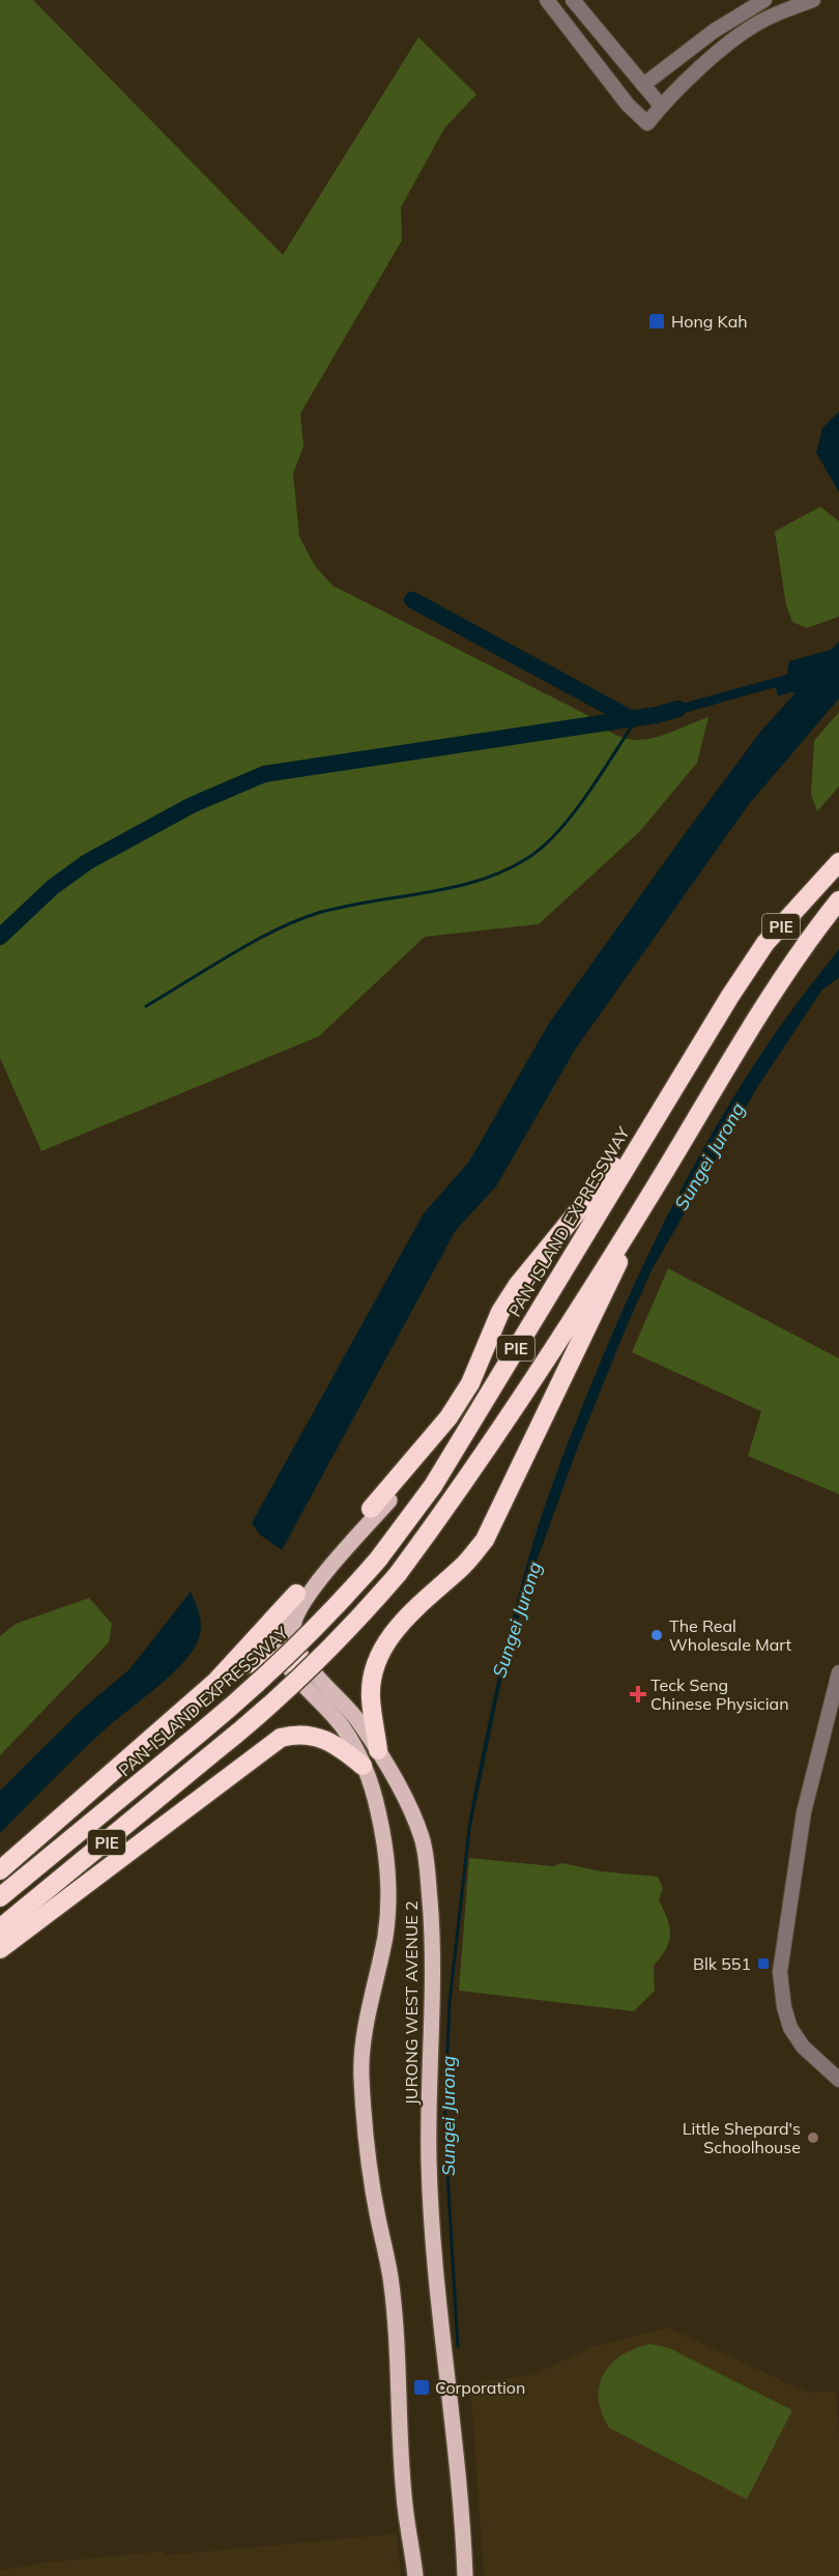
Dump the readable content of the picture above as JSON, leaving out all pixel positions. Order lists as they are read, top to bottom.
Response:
{
  "streets": {
    "highway": ["PIE", "PAN-ISLAND EXPRESSWAY"],
    "main road": ["JURONG WEST AVENUE 2"]
  },
  "water": ["Sungei Jurong"],
  "places": {
    "transit": ["Hong Kah", "Blk 551", "Corporation"],
    "other": ["The Real Wholesale Mart", "Little Shepard's Schoolhouse"],
    "health": ["Teck Seng Chinese Physician"]
  }
}
